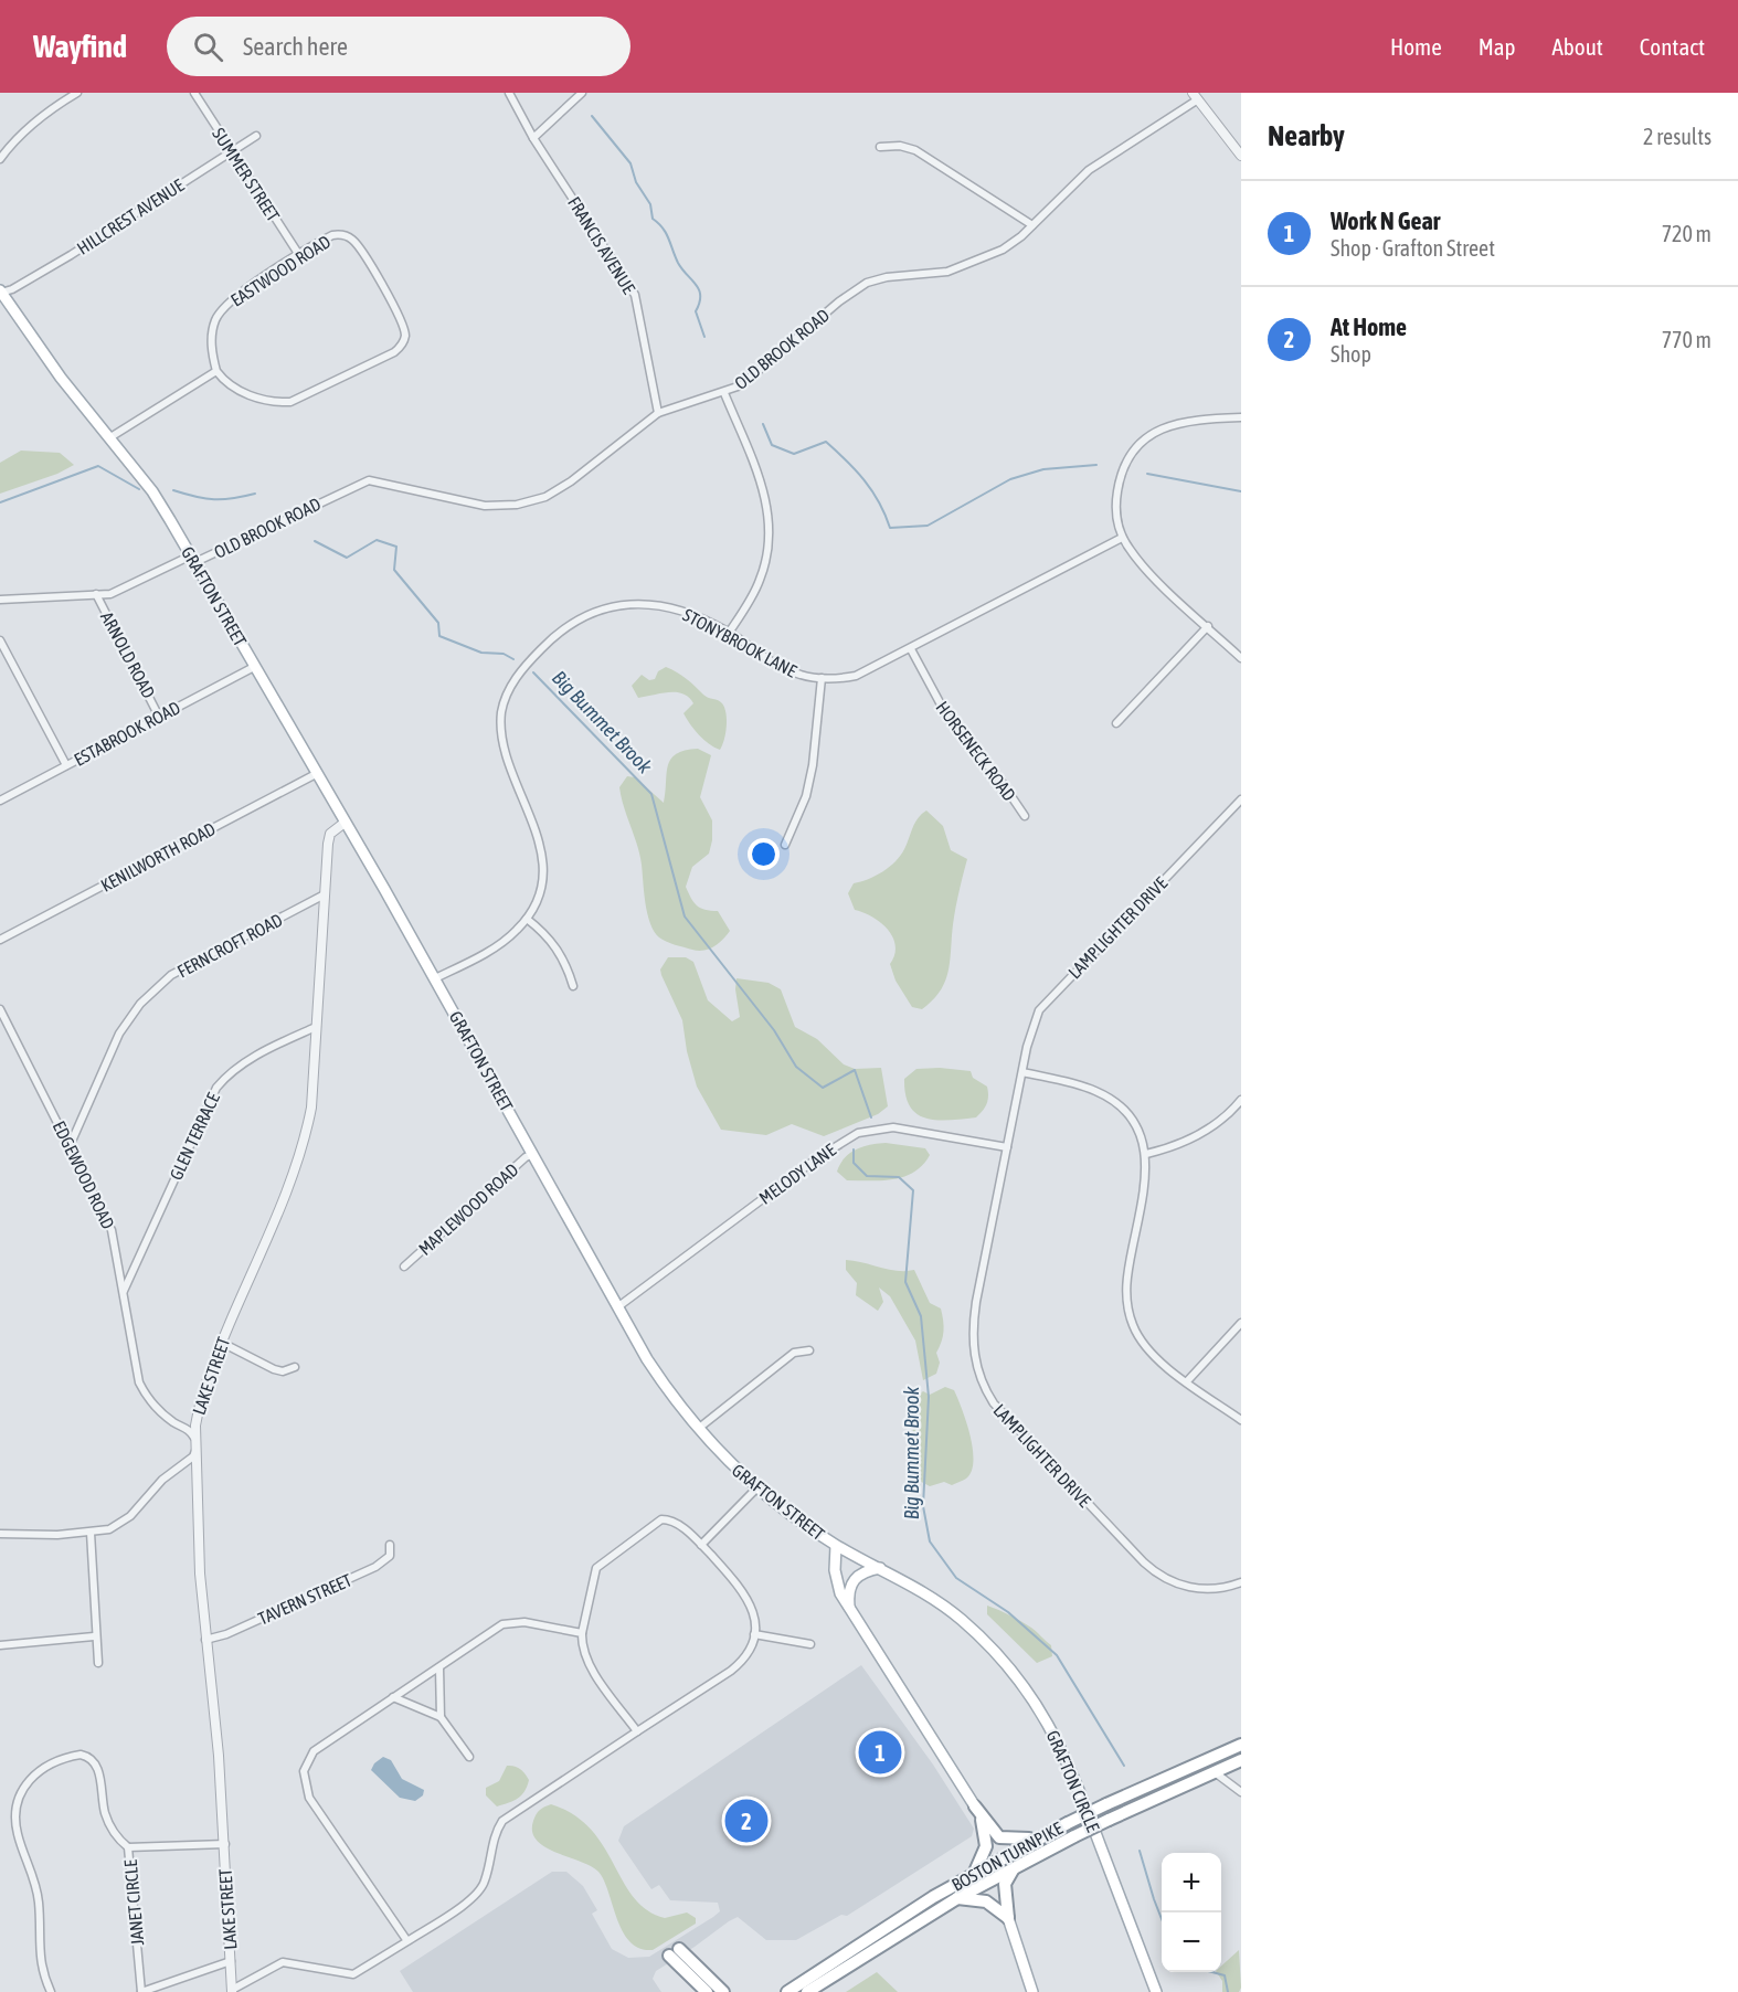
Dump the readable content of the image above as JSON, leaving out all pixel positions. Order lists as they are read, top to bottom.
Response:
{
  "streets": {
    "highway": ["BOSTON TURNPIKE"],
    "main road": ["GRAFTON STREET", "GRAFTON CIRCLE"],
    "street": [
      "SUMMER STREET",
      "HILLCREST AVENUE",
      "FRANCIS AVENUE",
      "EASTWOOD ROAD",
      "OLD BROOK ROAD",
      "STONYBROOK LANE",
      "ARNOLD ROAD",
      "ESTABROOK ROAD",
      "HORSENECK ROAD",
      "KENILWORTH ROAD",
      "LAMPLIGHTER DRIVE",
      "FERNCROFT ROAD",
      "GLEN TERRACE",
      "MELODY LANE",
      "EDGEWOOD ROAD",
      "MAPLEWOOD ROAD",
      "LAKE STREET",
      "TAVERN STREET",
      "JANET CIRCLE"
    ]
  },
  "crossings": [
    ["SUMMER STREET", "HILLCREST AVENUE"],
    ["SUMMER STREET", "EASTWOOD ROAD"],
    ["HILLCREST AVENUE", "GRAFTON STREET"],
    ["FRANCIS AVENUE", "OLD BROOK ROAD"],
    ["OLD BROOK ROAD", "GRAFTON STREET"],
    ["OLD BROOK ROAD", "ARNOLD ROAD"],
    ["GRAFTON STREET", "STONYBROOK LANE"],
    ["GRAFTON STREET", "ESTABROOK ROAD"],
    ["GRAFTON STREET", "KENILWORTH ROAD"],
    ["GRAFTON STREET", "MELODY LANE"],
    ["GRAFTON STREET", "MAPLEWOOD ROAD"],
    ["GRAFTON STREET", "LAKE STREET"],
    ["GRAFTON STREET", "GRAFTON CIRCLE"],
    ["STONYBROOK LANE", "HORSENECK ROAD"],
    ["ARNOLD ROAD", "ESTABROOK ROAD"],
    ["LAMPLIGHTER DRIVE", "MELODY LANE"],
    ["FERNCROFT ROAD", "EDGEWOOD ROAD"],
    ["FERNCROFT ROAD", "LAKE STREET"],
    ["GLEN TERRACE", "EDGEWOOD ROAD"],
    ["GLEN TERRACE", "LAKE STREET"],
    ["EDGEWOOD ROAD", "LAKE STREET"],
    ["LAKE STREET", "TAVERN STREET"]
  ],
  "water": ["Big Bummet Brook"],
  "page": {
    "header": "Wayfind",
    "search": "Search here",
    "nav": [
      "Home",
      "Map",
      "About",
      "Contact"
    ],
    "heading": ["Nearby", "2 results"],
    "list": [
      {
        "mark": "1",
        "name": "Work N Gear",
        "note": "Shop · Grafton Street",
        "value": "720 m"
      },
      {
        "mark": "2",
        "name": "At Home",
        "note": "Shop",
        "value": "770 m"
      }
    ],
    "pins": ["1", "2"],
    "map_buttons": ["+", "−"]
  }
}
